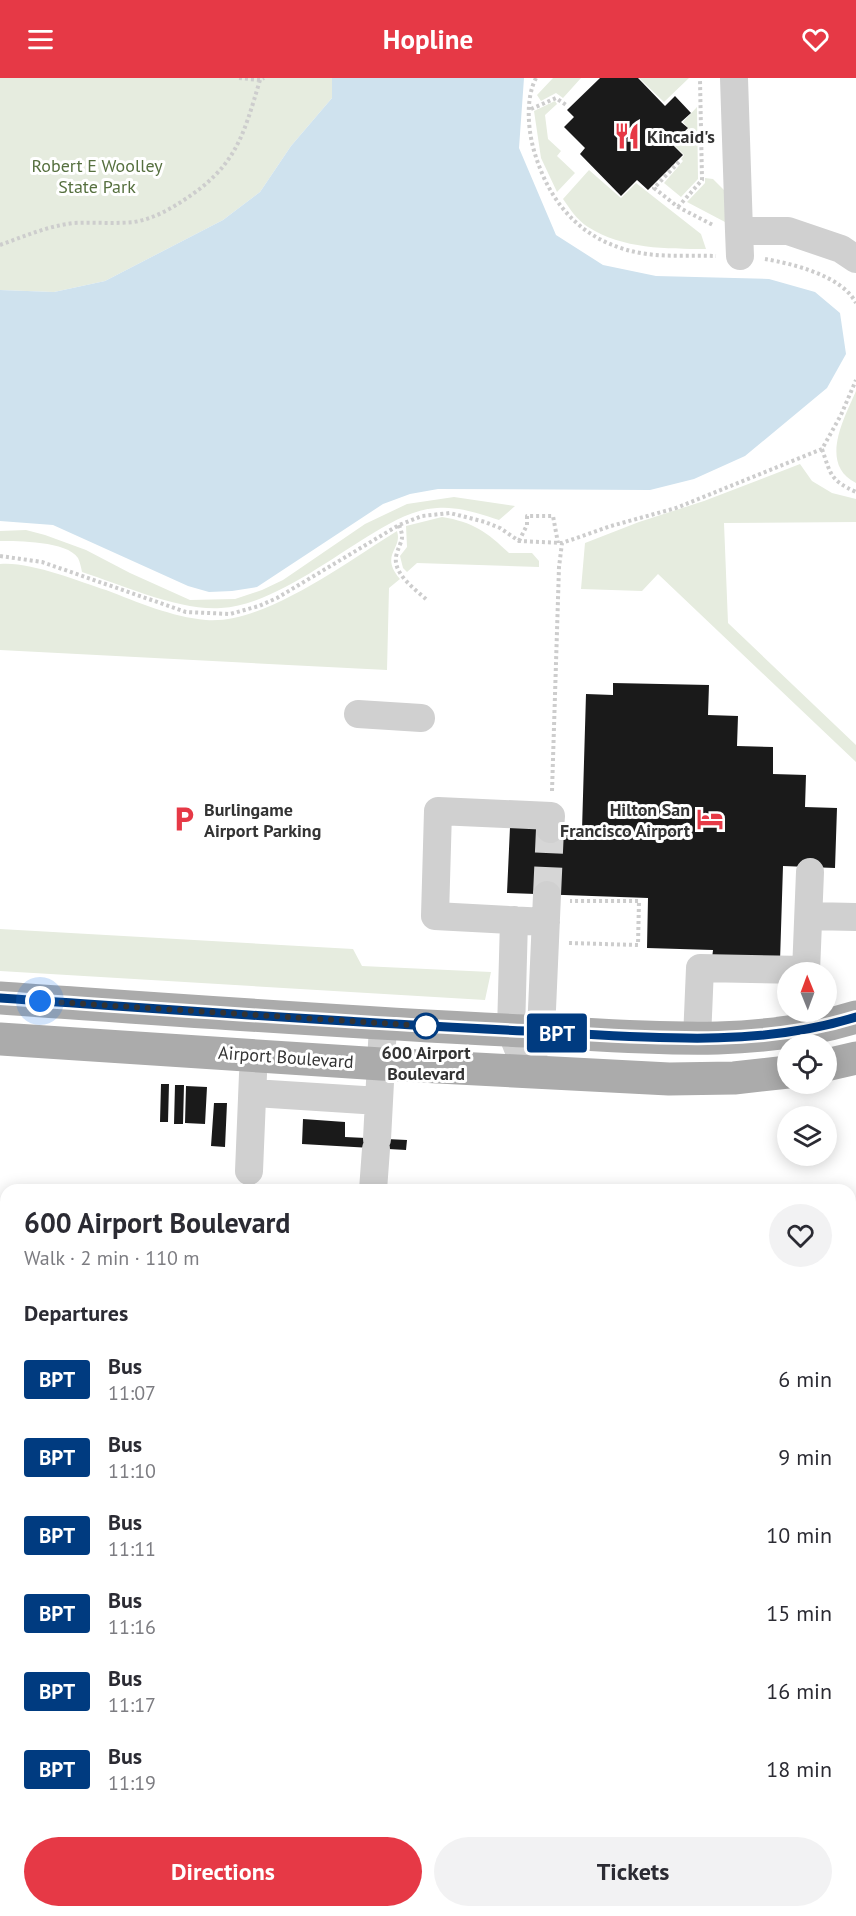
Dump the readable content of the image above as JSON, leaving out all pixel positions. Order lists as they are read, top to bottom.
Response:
{
  "streets": {
    "main road": ["Airport Boulevard"]
  },
  "parks": ["Robert E Woolley State Park"],
  "places": {
    "restaurant": ["Kincaid's"],
    "parking": ["Burlingame Airport Parking"],
    "hotel": ["Hilton San Francisco Airport"],
    "other": ["600 Airport Boulevard"]
  },
  "lines": ["bus line BPT"],
  "north": "top",
  "page": {
    "header": "Hopline",
    "on_map": "BPT",
    "heading": [
      ["600 Airport Boulevard", "Walk · 2 min · 110 m"],
      "Departures"
    ],
    "list": [
      {
        "mark": "BPT",
        "name": "Bus",
        "note": "11:07",
        "value": "6 min"
      },
      {
        "mark": "BPT",
        "name": "Bus",
        "note": "11:10",
        "value": "9 min"
      },
      {
        "mark": "BPT",
        "name": "Bus",
        "note": "11:11",
        "value": "10 min"
      },
      {
        "mark": "BPT",
        "name": "Bus",
        "note": "11:16",
        "value": "15 min"
      },
      {
        "mark": "BPT",
        "name": "Bus",
        "note": "11:17",
        "value": "16 min"
      },
      {
        "mark": "BPT",
        "name": "Bus",
        "note": "11:19",
        "value": "18 min"
      }
    ],
    "buttons": ["Directions", "Tickets"]
  }
}
